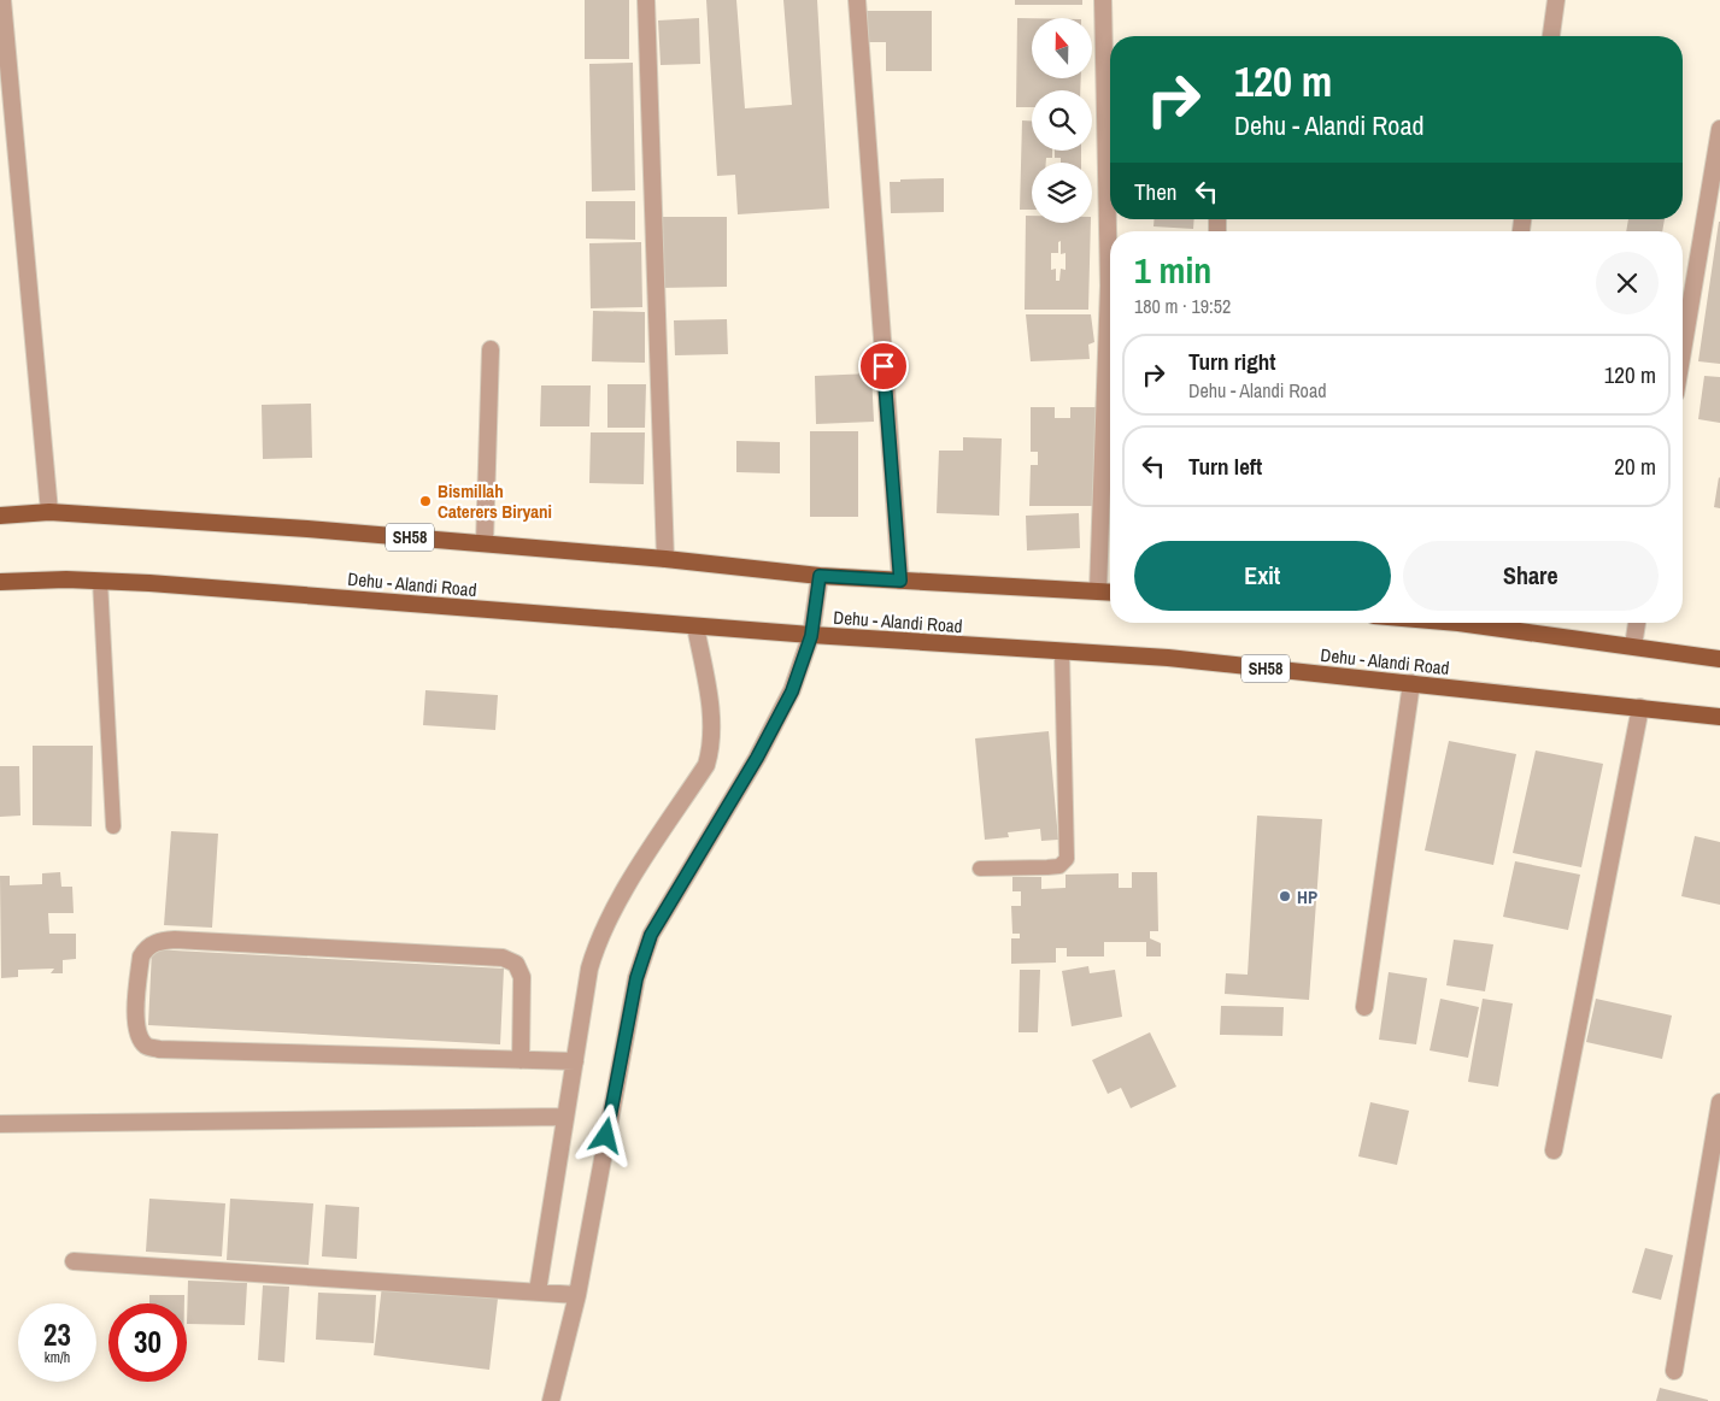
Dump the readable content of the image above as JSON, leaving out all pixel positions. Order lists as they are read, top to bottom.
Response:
{
  "streets": {
    "main road": ["SH58", "Dehu - Alandi Road"]
  },
  "places": ["Bismillah Caterers Biryani", "HP"],
  "north": "top",
  "page": {
    "turn": ["120 m", "Dehu - Alandi Road"],
    "then": "Then",
    "heading": ["1 min", "180 m · 19:52"],
    "list": [
      {
        "name": "Turn right",
        "note": "Dehu - Alandi Road",
        "value": "120 m"
      },
      {
        "name": "Turn left",
        "value": "20 m"
      }
    ],
    "buttons": ["Exit", "Share"],
    "speed": "23 km/h",
    "limit": "30"
  }
}
